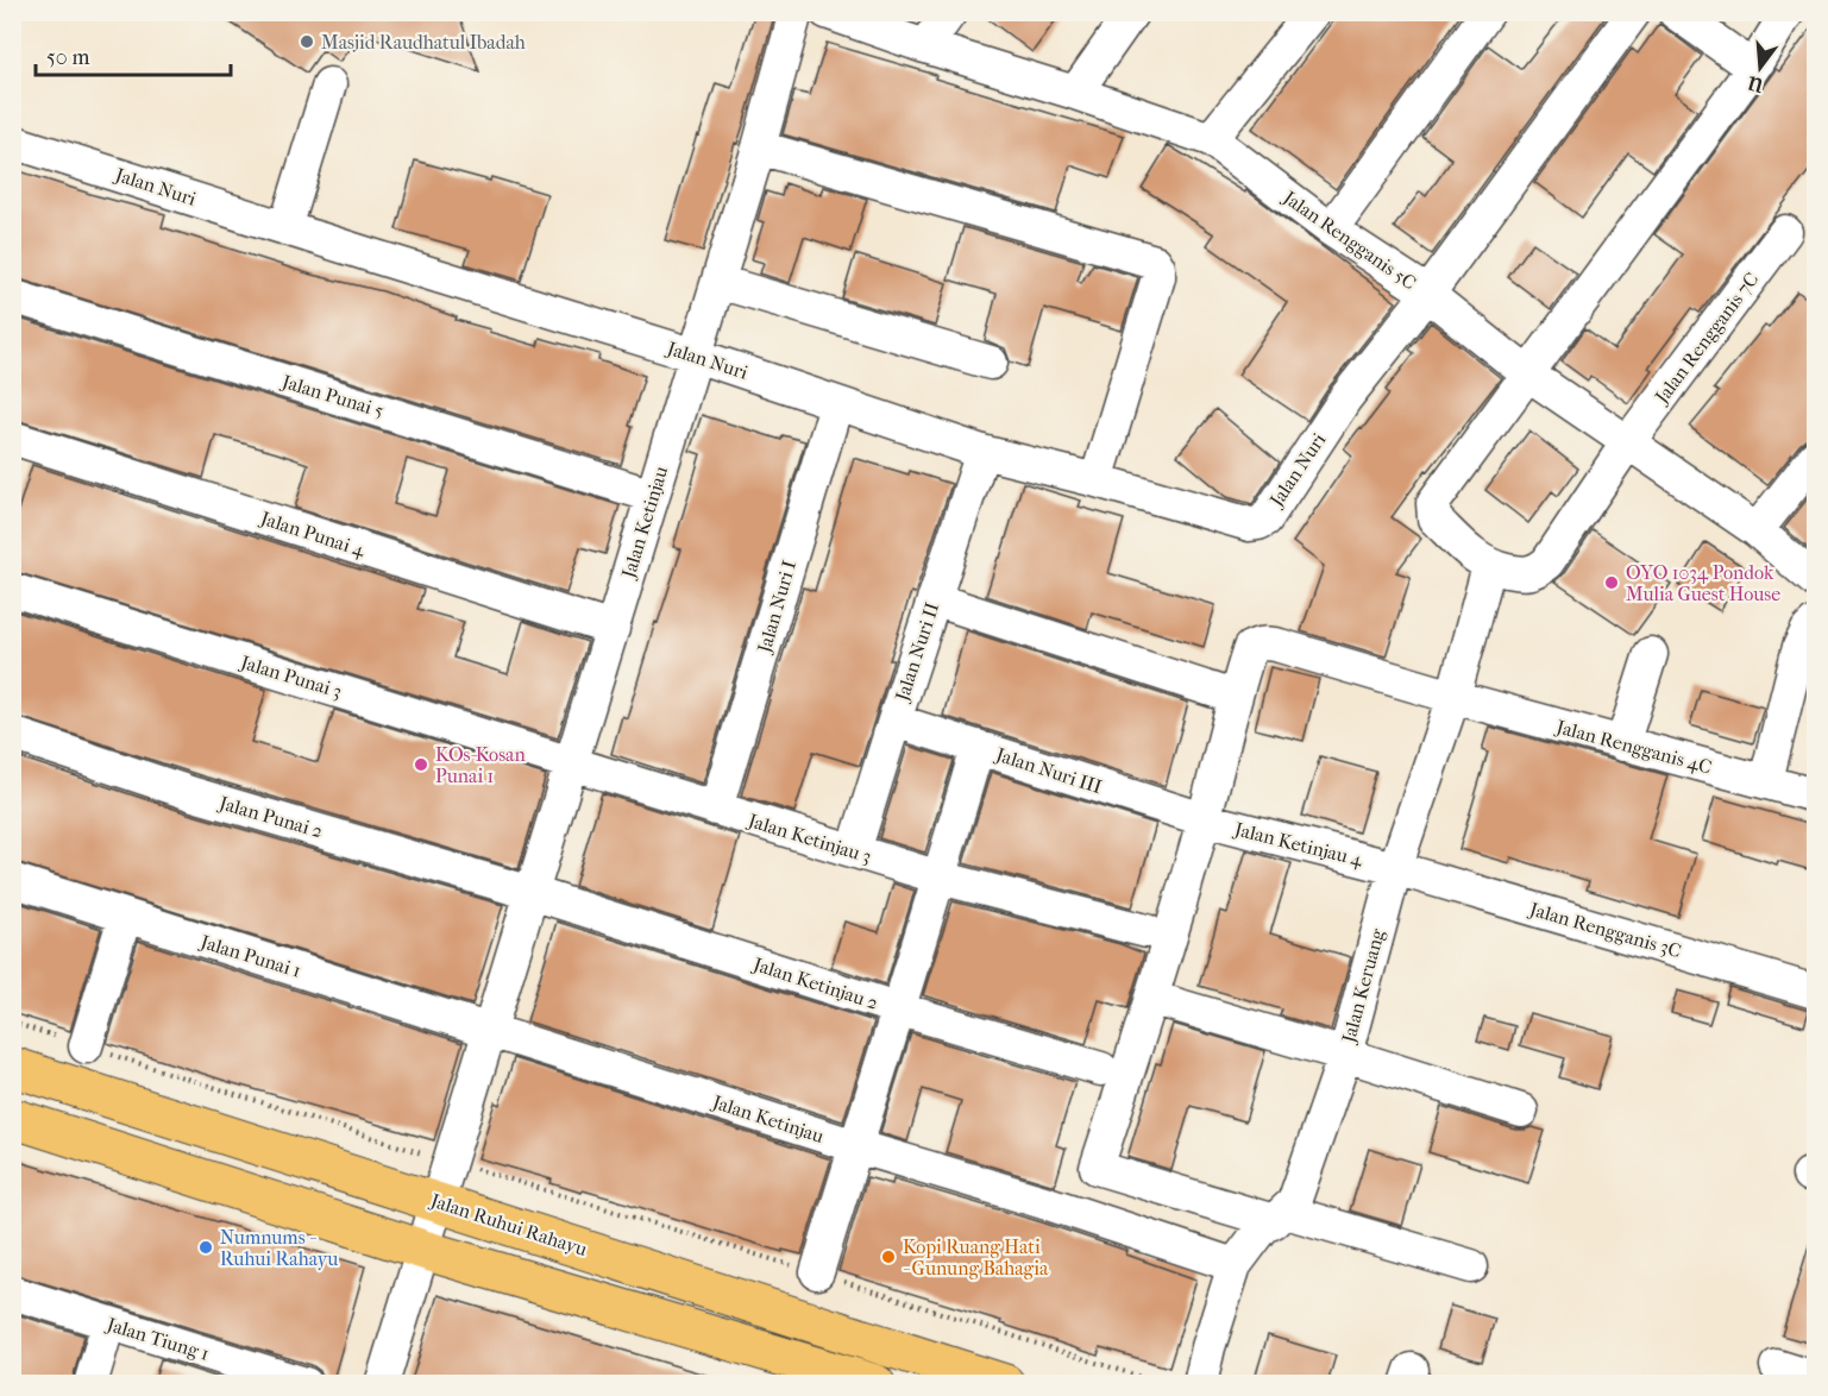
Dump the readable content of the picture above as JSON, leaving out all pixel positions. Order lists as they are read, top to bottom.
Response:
{
  "streets": {
    "main road": ["Jalan Ruhui Rahayu"],
    "street": [
      "Jalan Nuri",
      "Jalan Rengganis 5C",
      "Jalan Rengganis 7C",
      "Jalan Punai 5",
      "Jalan Ketinjau",
      "Jalan Punai 4",
      "Jalan Nuri I",
      "Jalan Nuri II",
      "Jalan Punai 3",
      "Jalan Rengganis 4C",
      "Jalan Nuri III",
      "Jalan Punai 2",
      "Jalan Ketinjau 3",
      "Jalan Ketinjau 4",
      "Jalan Rengganis 3C",
      "Jalan Punai 1",
      "Jalan Ketinjau 2",
      "Jalan Keruang",
      "Jalan Tiung 1"
    ]
  },
  "crossings": [
    ["Jalan Nuri", "Jalan Rengganis 5C"],
    ["Jalan Nuri", "Jalan Ketinjau"],
    ["Jalan Nuri", "Jalan Nuri I"],
    ["Jalan Nuri", "Jalan Nuri II"],
    ["Jalan Rengganis 5C", "Jalan Rengganis 7C"],
    ["Jalan Punai 5", "Jalan Ketinjau"],
    ["Jalan Ketinjau", "Jalan Punai 4"],
    ["Jalan Ketinjau", "Jalan Punai 3"],
    ["Jalan Ketinjau", "Jalan Punai 2"],
    ["Jalan Ketinjau", "Jalan Ketinjau 3"],
    ["Jalan Ketinjau", "Jalan Punai 1"],
    ["Jalan Ketinjau", "Jalan Ketinjau 2"],
    ["Jalan Ketinjau", "Jalan Keruang"],
    ["Jalan Ketinjau", "Jalan Ruhui Rahayu"],
    ["Jalan Nuri I", "Jalan Ketinjau 3"],
    ["Jalan Nuri II", "Jalan Nuri III"],
    ["Jalan Nuri II", "Jalan Ketinjau 3"],
    ["Jalan Punai 3", "Jalan Ketinjau 3"],
    ["Jalan Rengganis 4C", "Jalan Nuri III"],
    ["Jalan Rengganis 4C", "Jalan Ketinjau 4"],
    ["Jalan Rengganis 4C", "Jalan Keruang"],
    ["Jalan Nuri III", "Jalan Ketinjau 4"],
    ["Jalan Punai 2", "Jalan Ketinjau 2"],
    ["Jalan Ketinjau 4", "Jalan Rengganis 3C"],
    ["Jalan Ketinjau 4", "Jalan Keruang"],
    ["Jalan Rengganis 3C", "Jalan Keruang"]
  ],
  "places": [
    "Masjid Raudhatul Ibadah",
    "OYO 1034 Pondok Mulia Guest House",
    "KOs-Kosan Punai 1",
    "Numnums - Ruhui Rahayu",
    "Kopi Ruang Hati - Gunung Bahagia"
  ],
  "scale_bar": "50 m",
  "north": "bottom"
}
